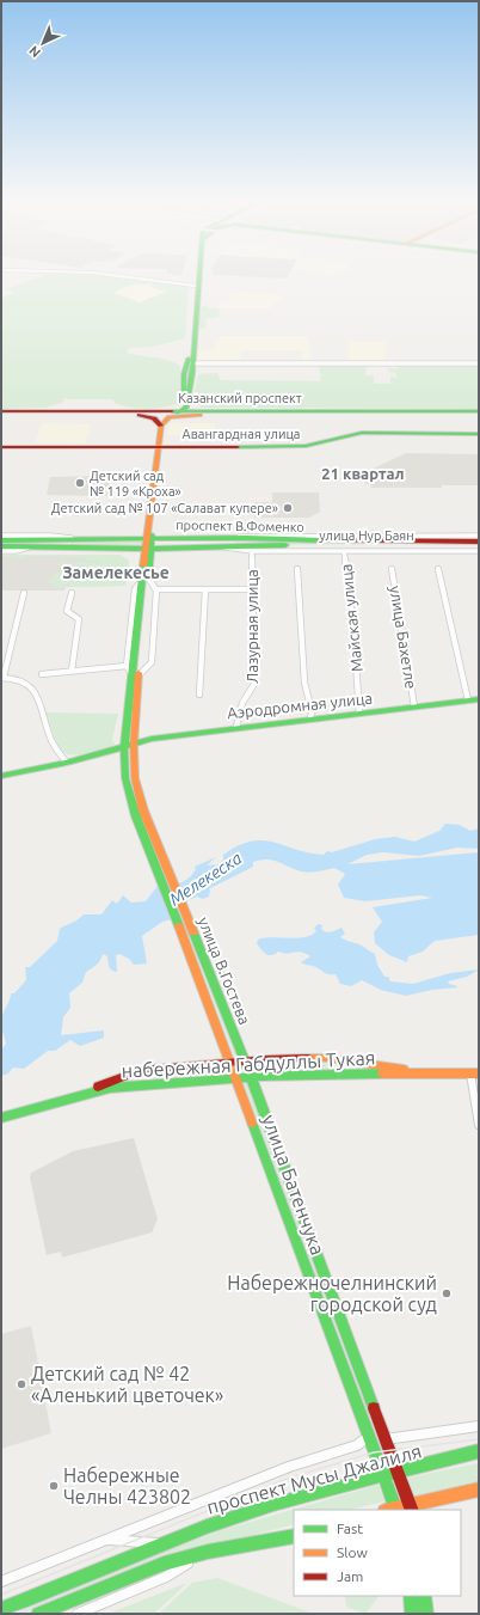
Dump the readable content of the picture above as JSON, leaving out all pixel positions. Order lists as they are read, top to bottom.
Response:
{
  "streets": {
    "main road": [
      "Казанский проспект",
      "Авангардная улица",
      "проспект В.Фоменко",
      "Аэродромная улица",
      "улица В.Гостева",
      "набережная Габдуллы Тукая",
      "улица Батенчука",
      "проспект Мусы Джалиля"
    ],
    "street": [
      "улица Нур Баян",
      "Майская улица",
      "Лазурная улица",
      "улица Бахетле"
    ]
  },
  "crossings": [
    ["проспект В.Фоменко", "улица Нур Баян"],
    ["Майская улица", "Аэродромная улица"],
    ["Лазурная улица", "Аэродромная улица"],
    ["улица Бахетле", "Аэродромная улица"],
    ["Аэродромная улица", "улица В.Гостева"],
    ["улица В.Гостева", "набережная Габдуллы Тукая"],
    ["улица В.Гостева", "улица Батенчука"],
    ["набережная Габдуллы Тукая", "улица Батенчука"],
    ["улица Батенчука", "проспект Мусы Джалиля"]
  ],
  "districts": ["21 квартал", "Замелекесье"],
  "water": ["Мелекеска"],
  "places": [
    "Детский сад № 119 «Кроха»",
    "Детский сад № 107 «Салават купере»",
    "Набережночелнинский городской суд",
    "Детский сад № 42 «Аленький цветочек»",
    "Набережные Челны 423802"
  ],
  "legend": ["Fast", "Slow", "Jam"],
  "north": "bottom left"
}
